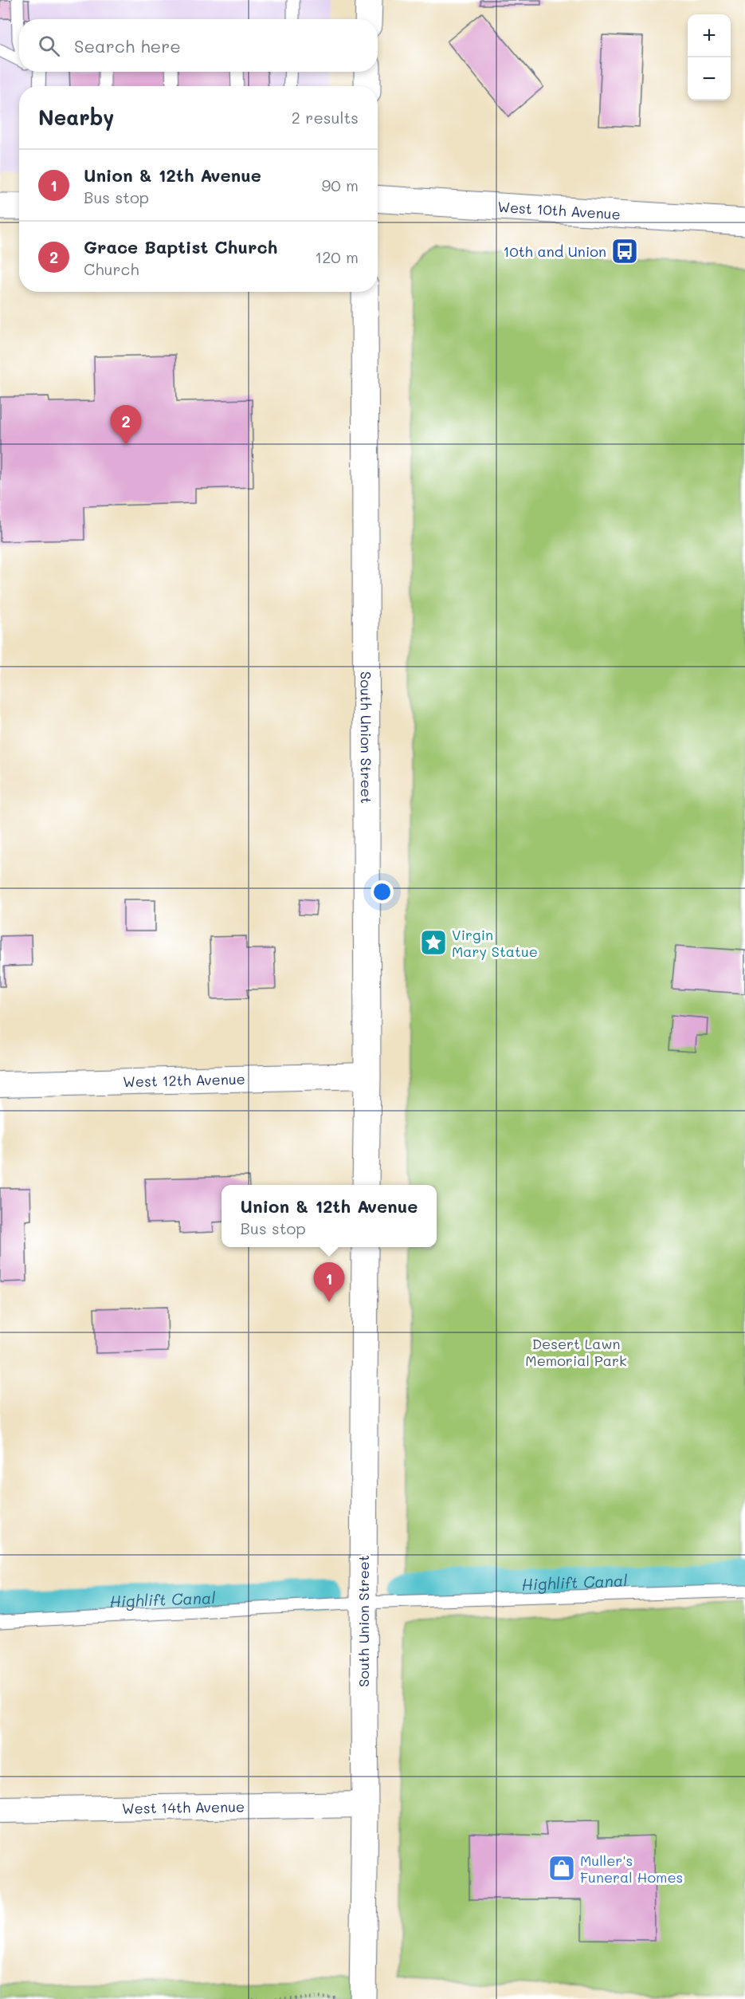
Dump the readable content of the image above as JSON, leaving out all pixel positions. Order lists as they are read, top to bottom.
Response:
{
  "streets": {
    "main road": ["West 10th Avenue", "South Union Street"],
    "street": ["West 12th Avenue", "West 14th Avenue"]
  },
  "crossings": [
    ["South Union Street", "West 12th Avenue"],
    ["South Union Street", "West 14th Avenue"]
  ],
  "water": ["Highlift Canal"],
  "parks": ["Desert Lawn Memorial Park"],
  "places": {
    "bus stop": ["10th and Union"],
    "place": ["Virgin Mary Statue"],
    "shop": ["Muller's Funeral Homes"]
  },
  "page": {
    "map_buttons": ["+", "−"],
    "search": "Search here",
    "heading": ["Nearby", "2 results"],
    "list": [
      {
        "mark": "1",
        "name": "Union & 12th Avenue",
        "note": "Bus stop",
        "value": "90 m"
      },
      {
        "mark": "2",
        "name": "Grace Baptist Church",
        "note": "Church",
        "value": "120 m"
      }
    ],
    "pins": ["2", "1"],
    "popup": ["Union & 12th Avenue", "Bus stop"]
  }
}
